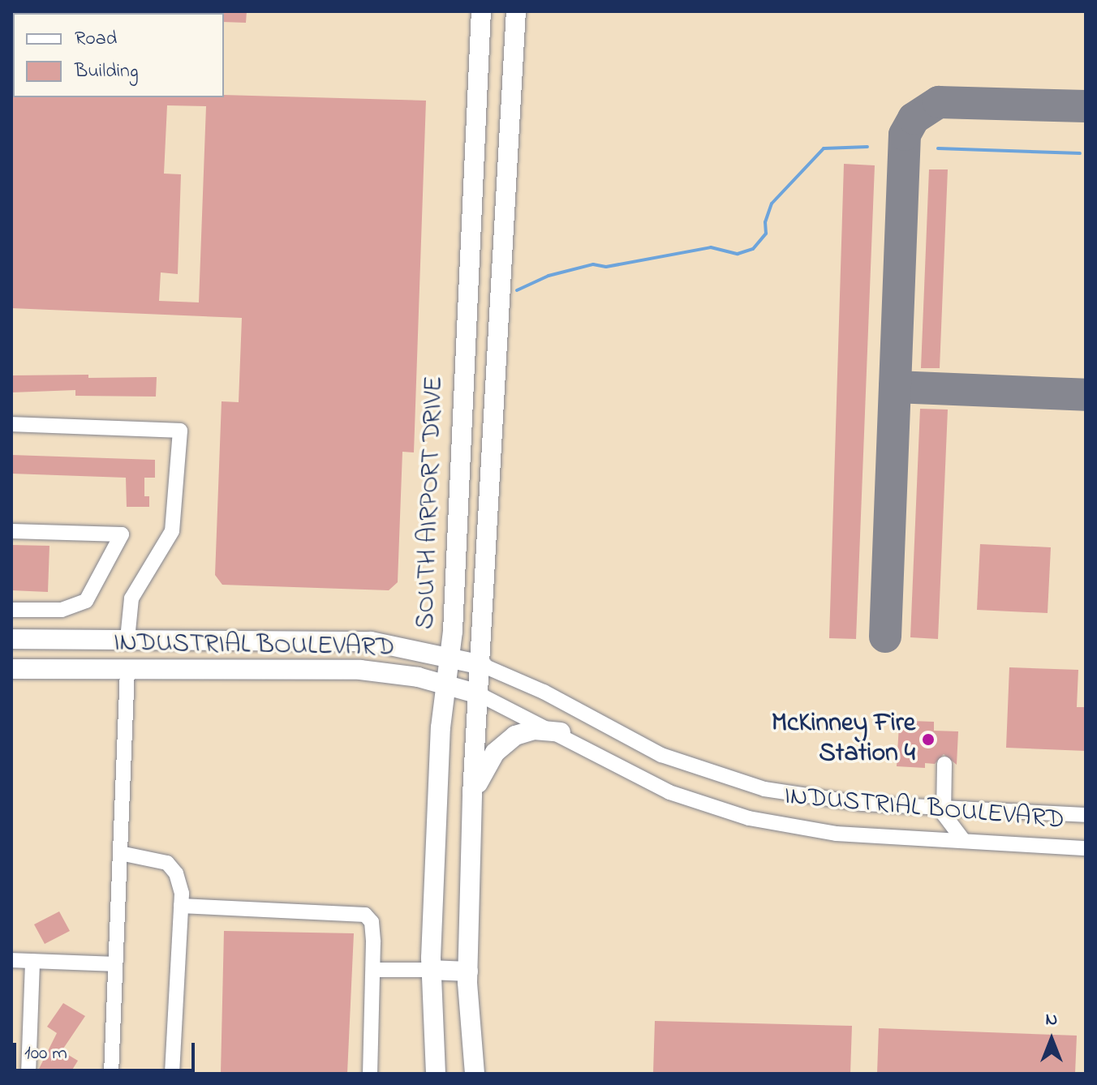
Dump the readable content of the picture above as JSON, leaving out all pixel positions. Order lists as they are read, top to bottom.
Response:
{
  "streets": {
    "main road": ["SOUTH AIRPORT DRIVE", "INDUSTRIAL BOULEVARD"]
  },
  "crossings": [
    ["SOUTH AIRPORT DRIVE", "INDUSTRIAL BOULEVARD"]
  ],
  "places": ["McKinney Fire Station 4"],
  "legend": ["Road", "Building"],
  "scale_bar": "100 m",
  "north": "top"
}
